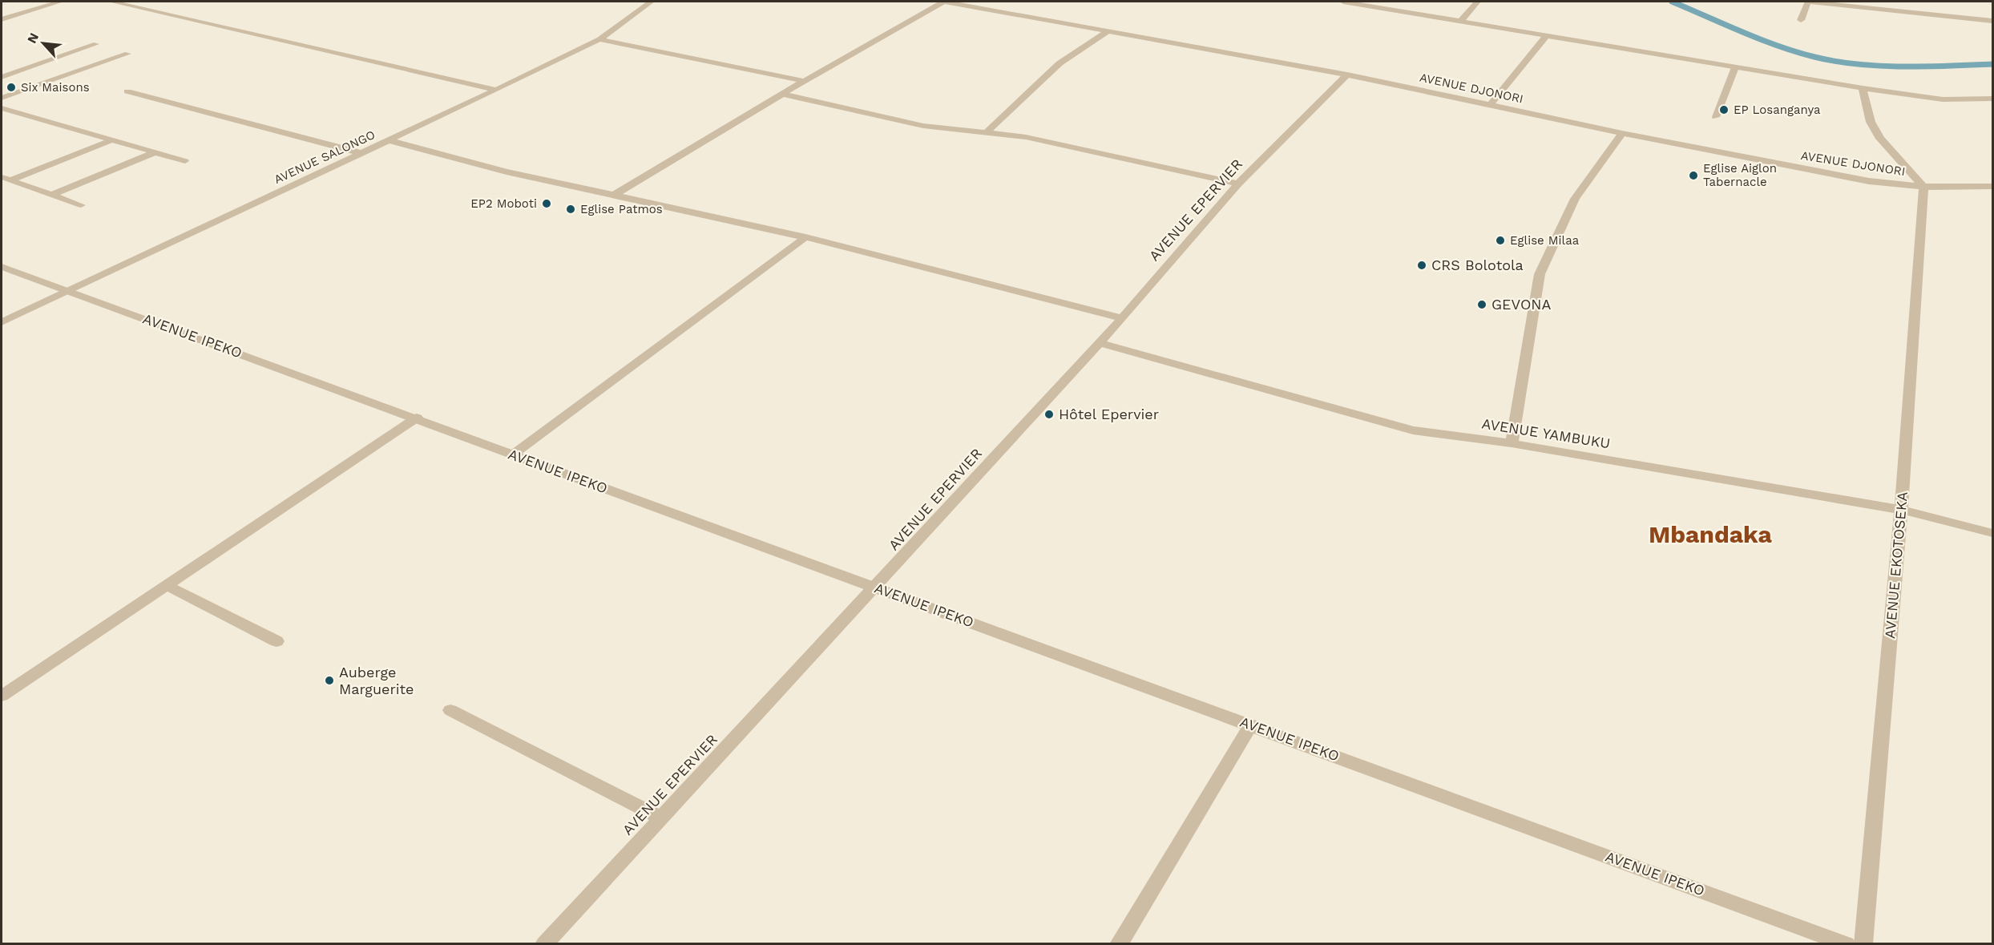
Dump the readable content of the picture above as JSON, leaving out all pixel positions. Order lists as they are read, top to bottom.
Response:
{
  "streets": {
    "street": [
      "AVENUE DJONORI",
      "AVENUE SALONGO",
      "AVENUE EPERVIER",
      "AVENUE IPEKO",
      "AVENUE YAMBUKU",
      "AVENUE EKOTOSEKA"
    ]
  },
  "crossings": [
    ["AVENUE DJONORI", "AVENUE EPERVIER"],
    ["AVENUE DJONORI", "AVENUE EKOTOSEKA"],
    ["AVENUE SALONGO", "AVENUE IPEKO"],
    ["AVENUE EPERVIER", "AVENUE IPEKO"],
    ["AVENUE EPERVIER", "AVENUE YAMBUKU"],
    ["AVENUE YAMBUKU", "AVENUE EKOTOSEKA"]
  ],
  "districts": ["Mbandaka"],
  "places": [
    "Six Maisons",
    "EP Losanganya",
    "Eglise Aiglon Tabernacle",
    "EP2 Moboti",
    "Eglise Patmos",
    "Eglise Milaa",
    "CRS Bolotola",
    "GEVONA",
    "Hôtel Epervier",
    "Auberge Marguerite"
  ],
  "north": "top left"
}
